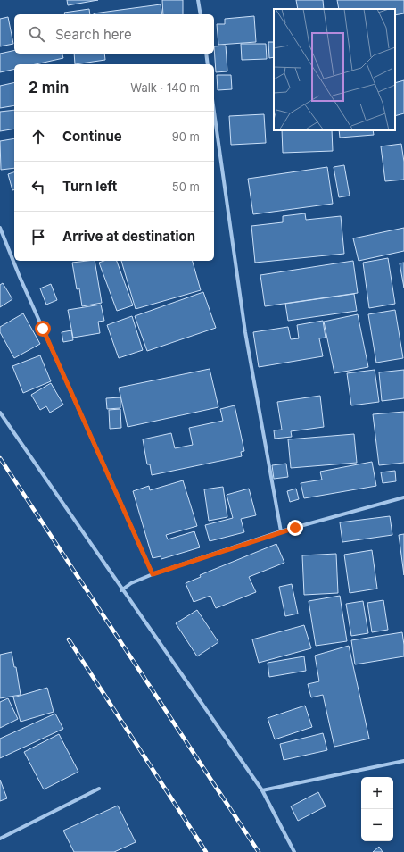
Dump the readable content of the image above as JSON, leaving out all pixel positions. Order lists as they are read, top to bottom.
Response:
{
  "page": {
    "search": "Search here",
    "heading": ["2 min", "Walk · 140 m"],
    "list": [
      ["Continue", "90 m"],
      ["Turn left", "50 m"],
      "Arrive at destination"
    ],
    "map_buttons": ["+", "−"]
  }
}
